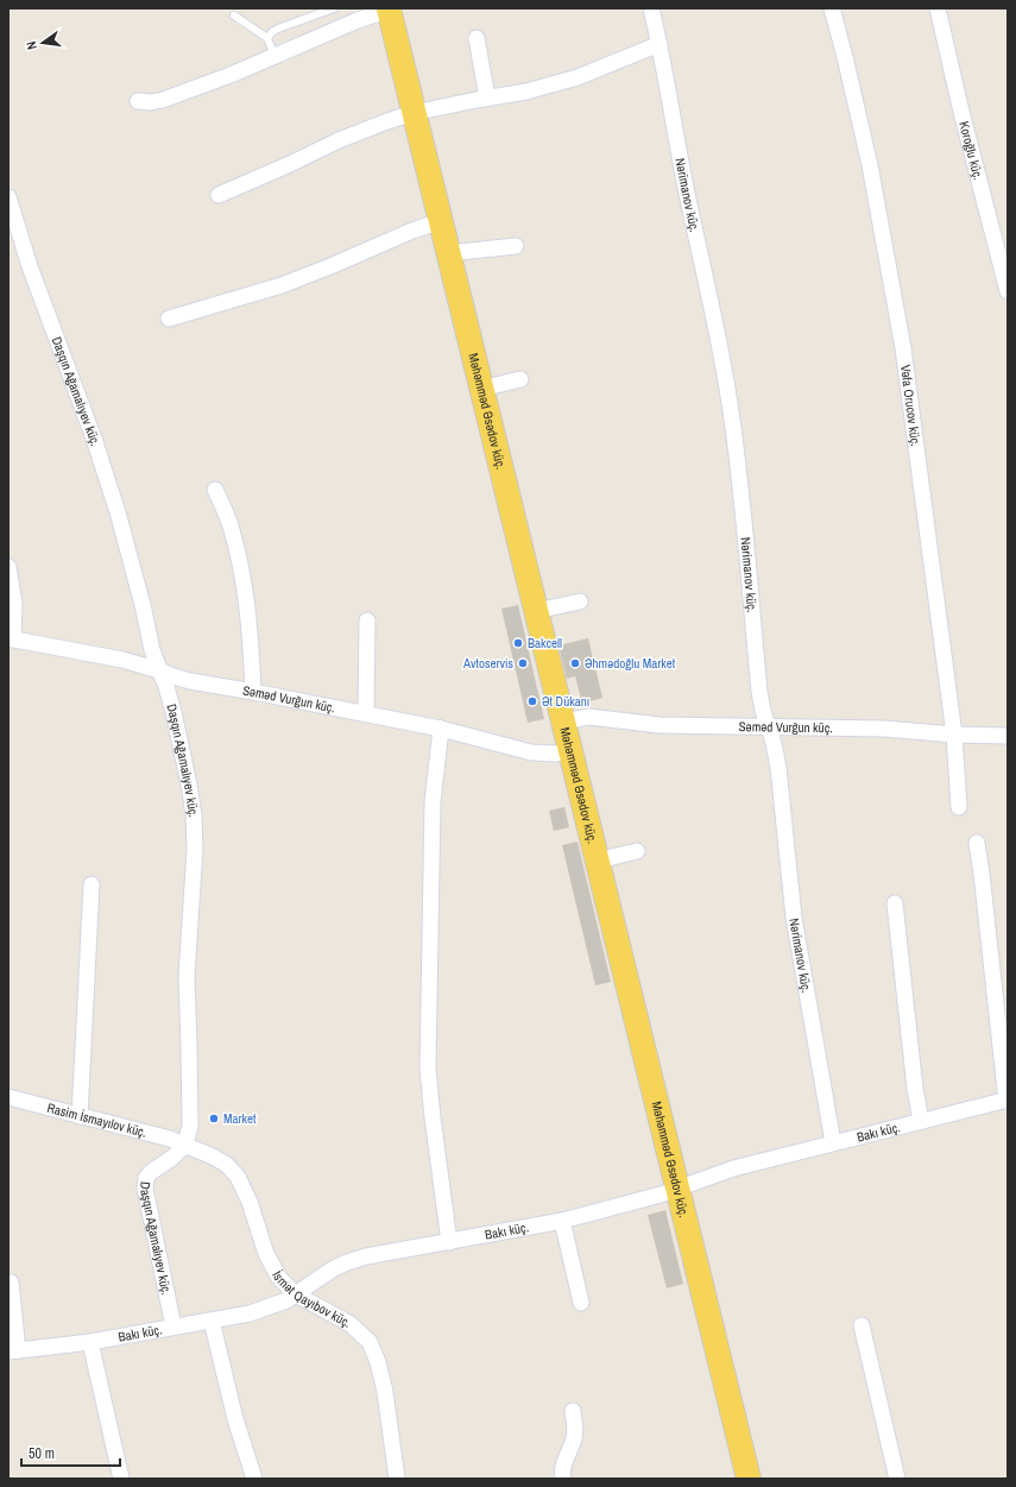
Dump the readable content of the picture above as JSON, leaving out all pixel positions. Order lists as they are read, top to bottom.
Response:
{
  "streets": {
    "main road": ["Məhəmməd Əsədov küç."],
    "street": [
      "Koroğlu küç.",
      "Nərimanov küç.",
      "Daşqın Ağamalıyev küç.",
      "Vəfa Orucov küç.",
      "Səməd Vurğun küç.",
      "Rasim İsmayılov küç.",
      "Bakı küç.",
      "İsmət Qayıbov küç."
    ]
  },
  "crossings": [
    ["Nərimanov küç.", "Səməd Vurğun küç."],
    ["Nərimanov küç.", "Bakı küç."],
    ["Daşqın Ağamalıyev küç.", "Səməd Vurğun küç."],
    ["Daşqın Ağamalıyev küç.", "Rasim İsmayılov küç."],
    ["Daşqın Ağamalıyev küç.", "Bakı küç."],
    ["Daşqın Ağamalıyev küç.", "İsmət Qayıbov küç."],
    ["Vəfa Orucov küç.", "Səməd Vurğun küç."],
    ["Məhəmməd Əsədov küç.", "Səməd Vurğun küç."],
    ["Məhəmməd Əsədov küç.", "Bakı küç."],
    ["Rasim İsmayılov küç.", "İsmət Qayıbov küç."],
    ["Bakı küç.", "İsmət Qayıbov küç."]
  ],
  "places": [
    "Bakcell",
    "Avtoservis",
    "Əhmədoğlu Market",
    "Ət Dükanı",
    "Market"
  ],
  "scale_bar": "50 m",
  "north": "left"
}
